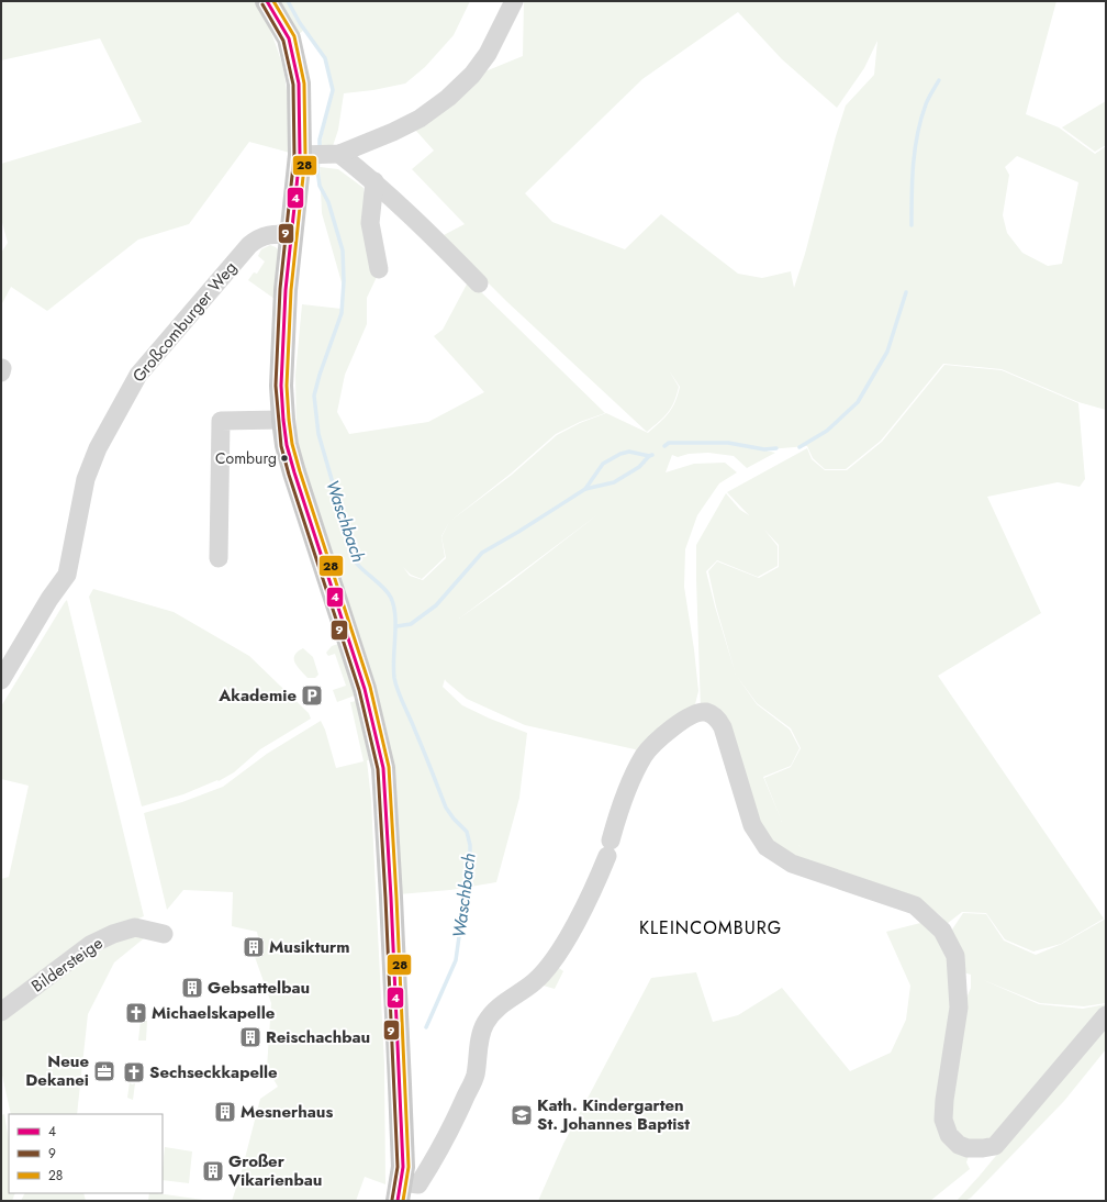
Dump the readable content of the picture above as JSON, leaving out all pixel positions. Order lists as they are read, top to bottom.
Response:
{
  "streets": {
    "street": ["Großcomburger Weg", "Bildersteige"]
  },
  "districts": ["KLEINCOMBURG"],
  "water": ["Waschbach"],
  "places": {
    "other": ["Comburg"],
    "parking": ["Akademie"],
    "building": [
      "Musikturm",
      "Gebsattelbau",
      "Reischachbau",
      "Mesnerhaus",
      "Großer Vikarienbau"
    ],
    "church": ["Michaelskapelle", "Sechseckkapelle"],
    "office": ["Neue Dekanei"],
    "school or university": ["Kath. Kindergarten St. Johannes Baptist"]
  },
  "lines": ["transit line 4", "transit line 28", "transit line 9"],
  "legend": ["4", "9", "28"]
}
